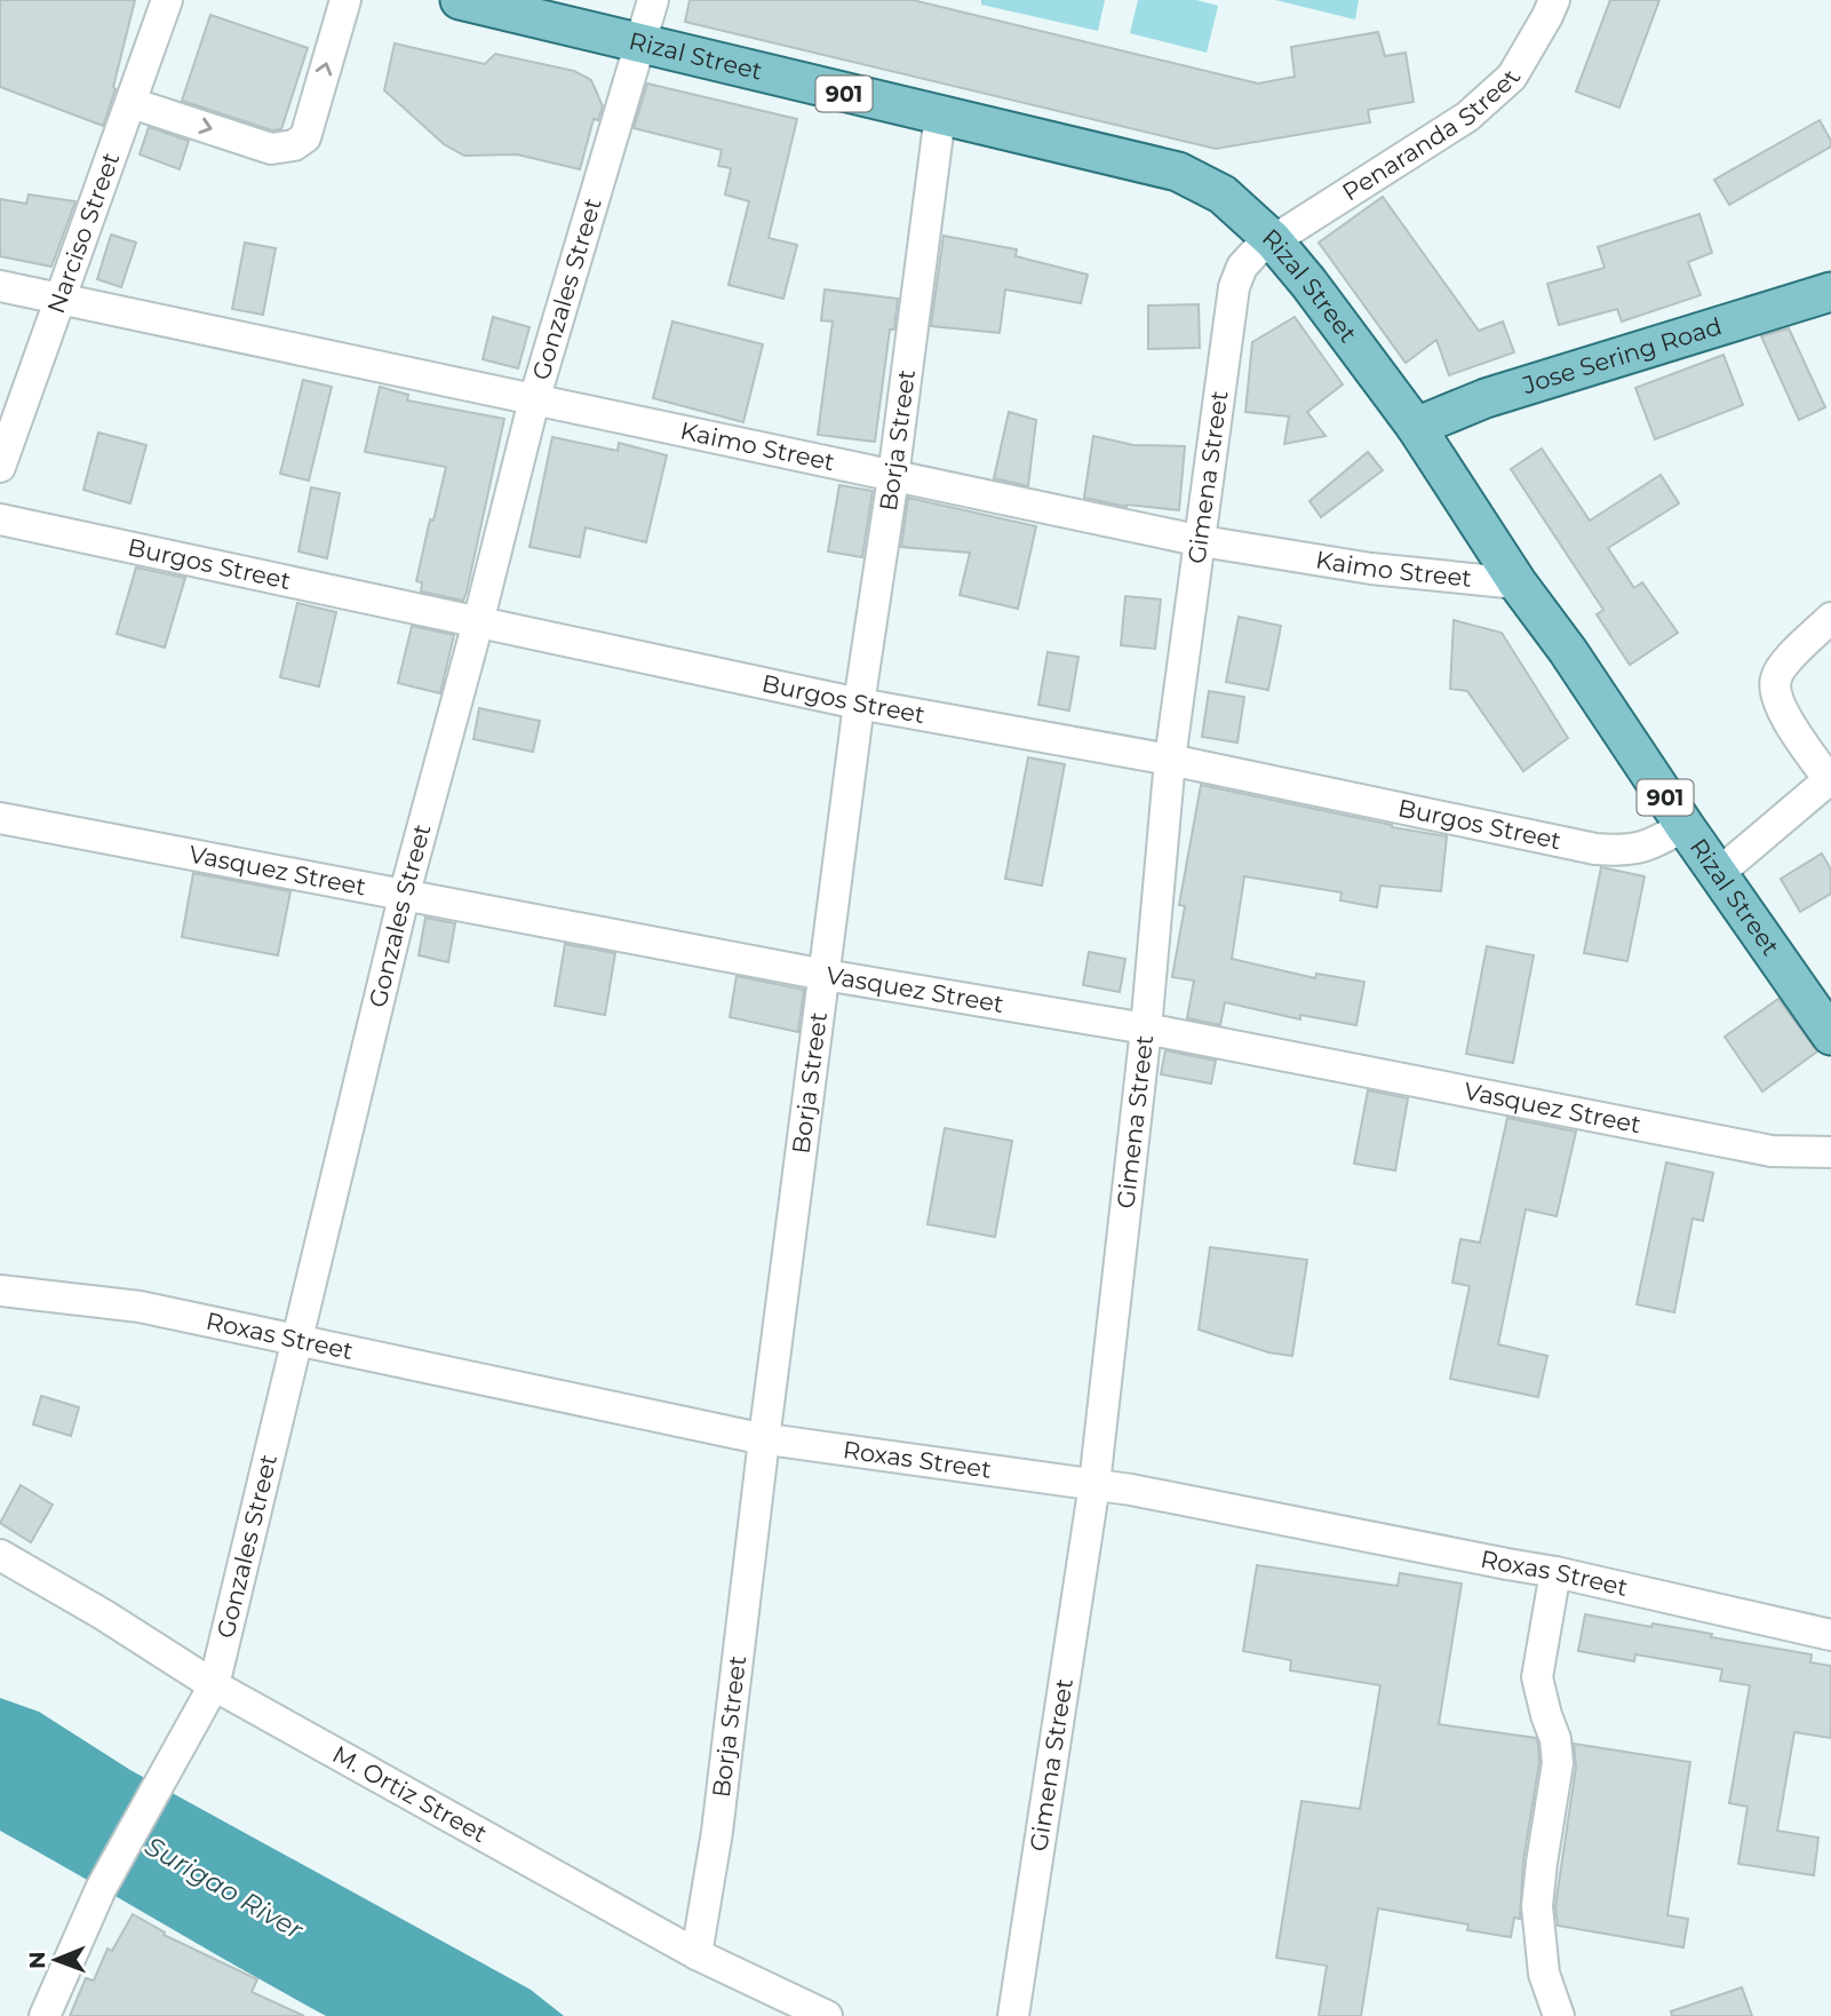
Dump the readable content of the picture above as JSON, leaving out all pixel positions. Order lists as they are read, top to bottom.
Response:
{
  "streets": {
    "main road": ["Rizal Street", "901", "Jose Sering Road"],
    "street": [
      "Penaranda Street",
      "Narciso Street",
      "Gonzales Street",
      "Borja Street",
      "Kaimo Street",
      "Gimena Street",
      "Burgos Street",
      "Vasquez Street",
      "Roxas Street",
      "M. Ortiz Street"
    ]
  },
  "crossings": [
    ["Rizal Street", "Penaranda Street"],
    ["Rizal Street", "Gonzales Street"],
    ["Rizal Street", "Jose Sering Road"],
    ["Rizal Street", "Borja Street"],
    ["Rizal Street", "Kaimo Street"],
    ["Rizal Street", "Gimena Street"],
    ["Rizal Street", "Burgos Street"],
    ["Penaranda Street", "Gimena Street"],
    ["Narciso Street", "Kaimo Street"],
    ["Gonzales Street", "Kaimo Street"],
    ["Gonzales Street", "Burgos Street"],
    ["Gonzales Street", "Vasquez Street"],
    ["Gonzales Street", "Roxas Street"],
    ["Gonzales Street", "M. Ortiz Street"],
    ["Borja Street", "Kaimo Street"],
    ["Borja Street", "Burgos Street"],
    ["Borja Street", "Vasquez Street"],
    ["Borja Street", "Roxas Street"],
    ["Borja Street", "M. Ortiz Street"],
    ["Kaimo Street", "Gimena Street"],
    ["Gimena Street", "Burgos Street"],
    ["Gimena Street", "Vasquez Street"],
    ["Gimena Street", "Roxas Street"]
  ],
  "water": ["Surigao River"],
  "north": "left"
}
